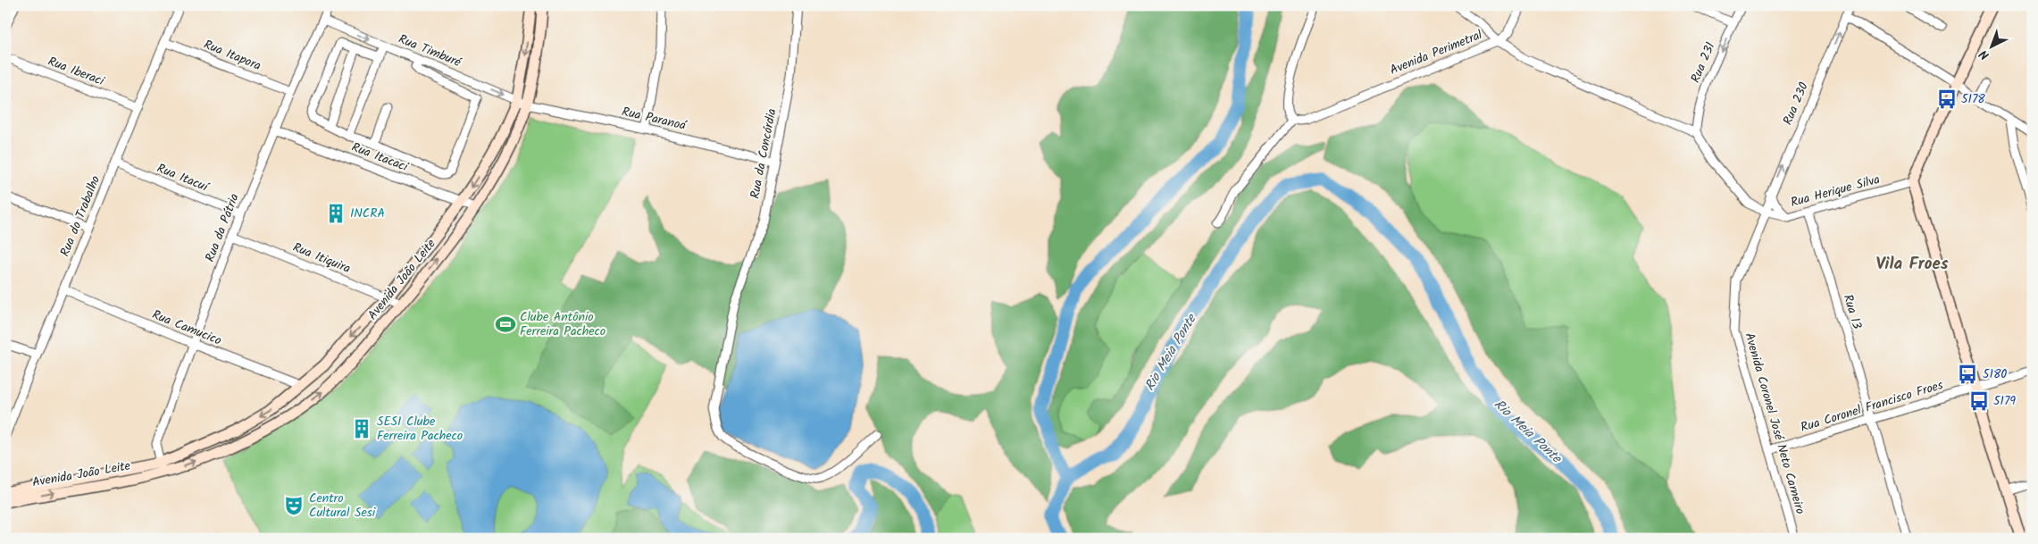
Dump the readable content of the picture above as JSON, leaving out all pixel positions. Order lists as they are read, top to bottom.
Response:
{
  "streets": {
    "street": [
      "Rua Timburé",
      "Avenida Perimetral",
      "Rua Itapora",
      "Rua 231",
      "Rua Iberaci",
      "Rua 230",
      "Rua Paranoá",
      "Rua da Concórdia",
      "Rua Itacaci",
      "Rua Itacuí",
      "Rua Herique Silva",
      "Rua do Trabalho",
      "Rua da Pátria",
      "Rua Itiquira",
      "Avenida João Leite",
      "Rua 13",
      "Rua Camucico",
      "Rua Coronel Francisco Froes",
      "Avenida Coronel José Neto Carneiro"
    ]
  },
  "crossings": [
    ["Rua Timburé", "Rua Paranoá"],
    ["Rua Timburé", "Rua da Pátria"],
    ["Rua Timburé", "Avenida João Leite"],
    ["Avenida Perimetral", "Rua 231"],
    ["Rua Itapora", "Rua do Trabalho"],
    ["Rua Itapora", "Rua da Pátria"],
    ["Rua Iberaci", "Rua do Trabalho"],
    ["Rua 230", "Rua Herique Silva"],
    ["Rua 230", "Avenida Coronel José Neto Carneiro"],
    ["Rua Paranoá", "Rua da Concórdia"],
    ["Rua Paranoá", "Avenida João Leite"],
    ["Rua Itacaci", "Rua da Pátria"],
    ["Rua Itacaci", "Avenida João Leite"],
    ["Rua Itacuí", "Rua do Trabalho"],
    ["Rua Itacuí", "Rua da Pátria"],
    ["Rua Herique Silva", "Rua 13"],
    ["Rua Herique Silva", "Avenida Coronel José Neto Carneiro"],
    ["Rua do Trabalho", "Rua Camucico"],
    ["Rua da Pátria", "Rua Itiquira"],
    ["Rua da Pátria", "Avenida João Leite"],
    ["Rua da Pátria", "Rua Camucico"],
    ["Rua Itiquira", "Avenida João Leite"],
    ["Avenida João Leite", "Rua Camucico"],
    ["Rua 13", "Rua Coronel Francisco Froes"],
    ["Rua Coronel Francisco Froes", "Avenida Coronel José Neto Carneiro"]
  ],
  "one_way": ["Rua Timburé", "Rua 231", "Rua 230"],
  "districts": ["Vila Froes"],
  "water": ["Rio Meia Ponte"],
  "places": {
    "bus stop": ["5178", "5180", "5179"],
    "building": ["INCRA", "SESI Clube Ferreira Pacheco"],
    "sports": ["Clube Antônio Ferreira Pacheco"],
    "theatre": ["Centro Cultural Sesi"]
  },
  "north": "bottom left"
}
